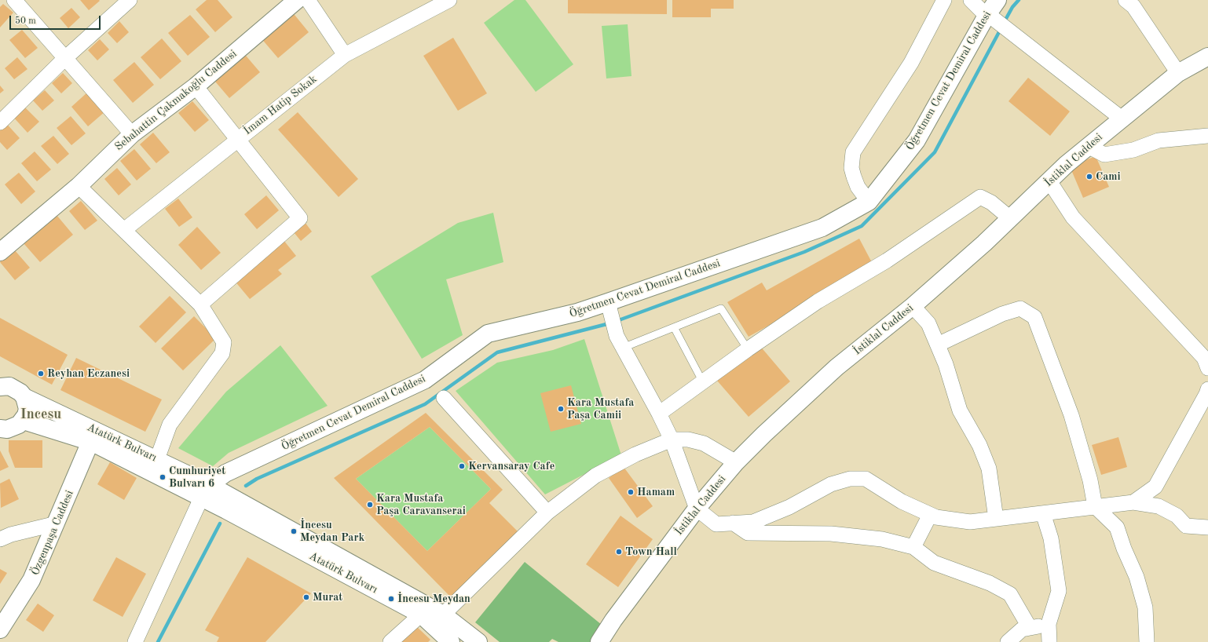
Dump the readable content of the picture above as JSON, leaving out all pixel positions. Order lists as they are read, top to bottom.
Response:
{
  "streets": {
    "main road": [
      "Öğretmen Cevat Demiral Caddesi",
      "Sebahattin Çakmakoğlu Caddesi",
      "İstiklal Caddesi",
      "Atatürk Bulvarı",
      "Özgenpaşa Caddesi"
    ],
    "street": ["İmam Hatip Sokak"]
  },
  "crossings": [
    ["Öğretmen Cevat Demiral Caddesi", "Atatürk Bulvarı"],
    ["Atatürk Bulvarı", "Özgenpaşa Caddesi"]
  ],
  "districts": ["Incesu"],
  "places": [
    "Cami",
    "Reyhan Eczanesi",
    "Kara Mustafa Paşa Camii",
    "Kervansaray Cafe",
    "Cumhuriyet Bulvarı 6",
    "Hamam",
    "Kara Mustafa Paşa Caravanserai",
    "İncesu Meydan Park",
    "Town Hall",
    "Murat",
    "İncesu Meydan"
  ],
  "scale_bar": "50 m"
}
